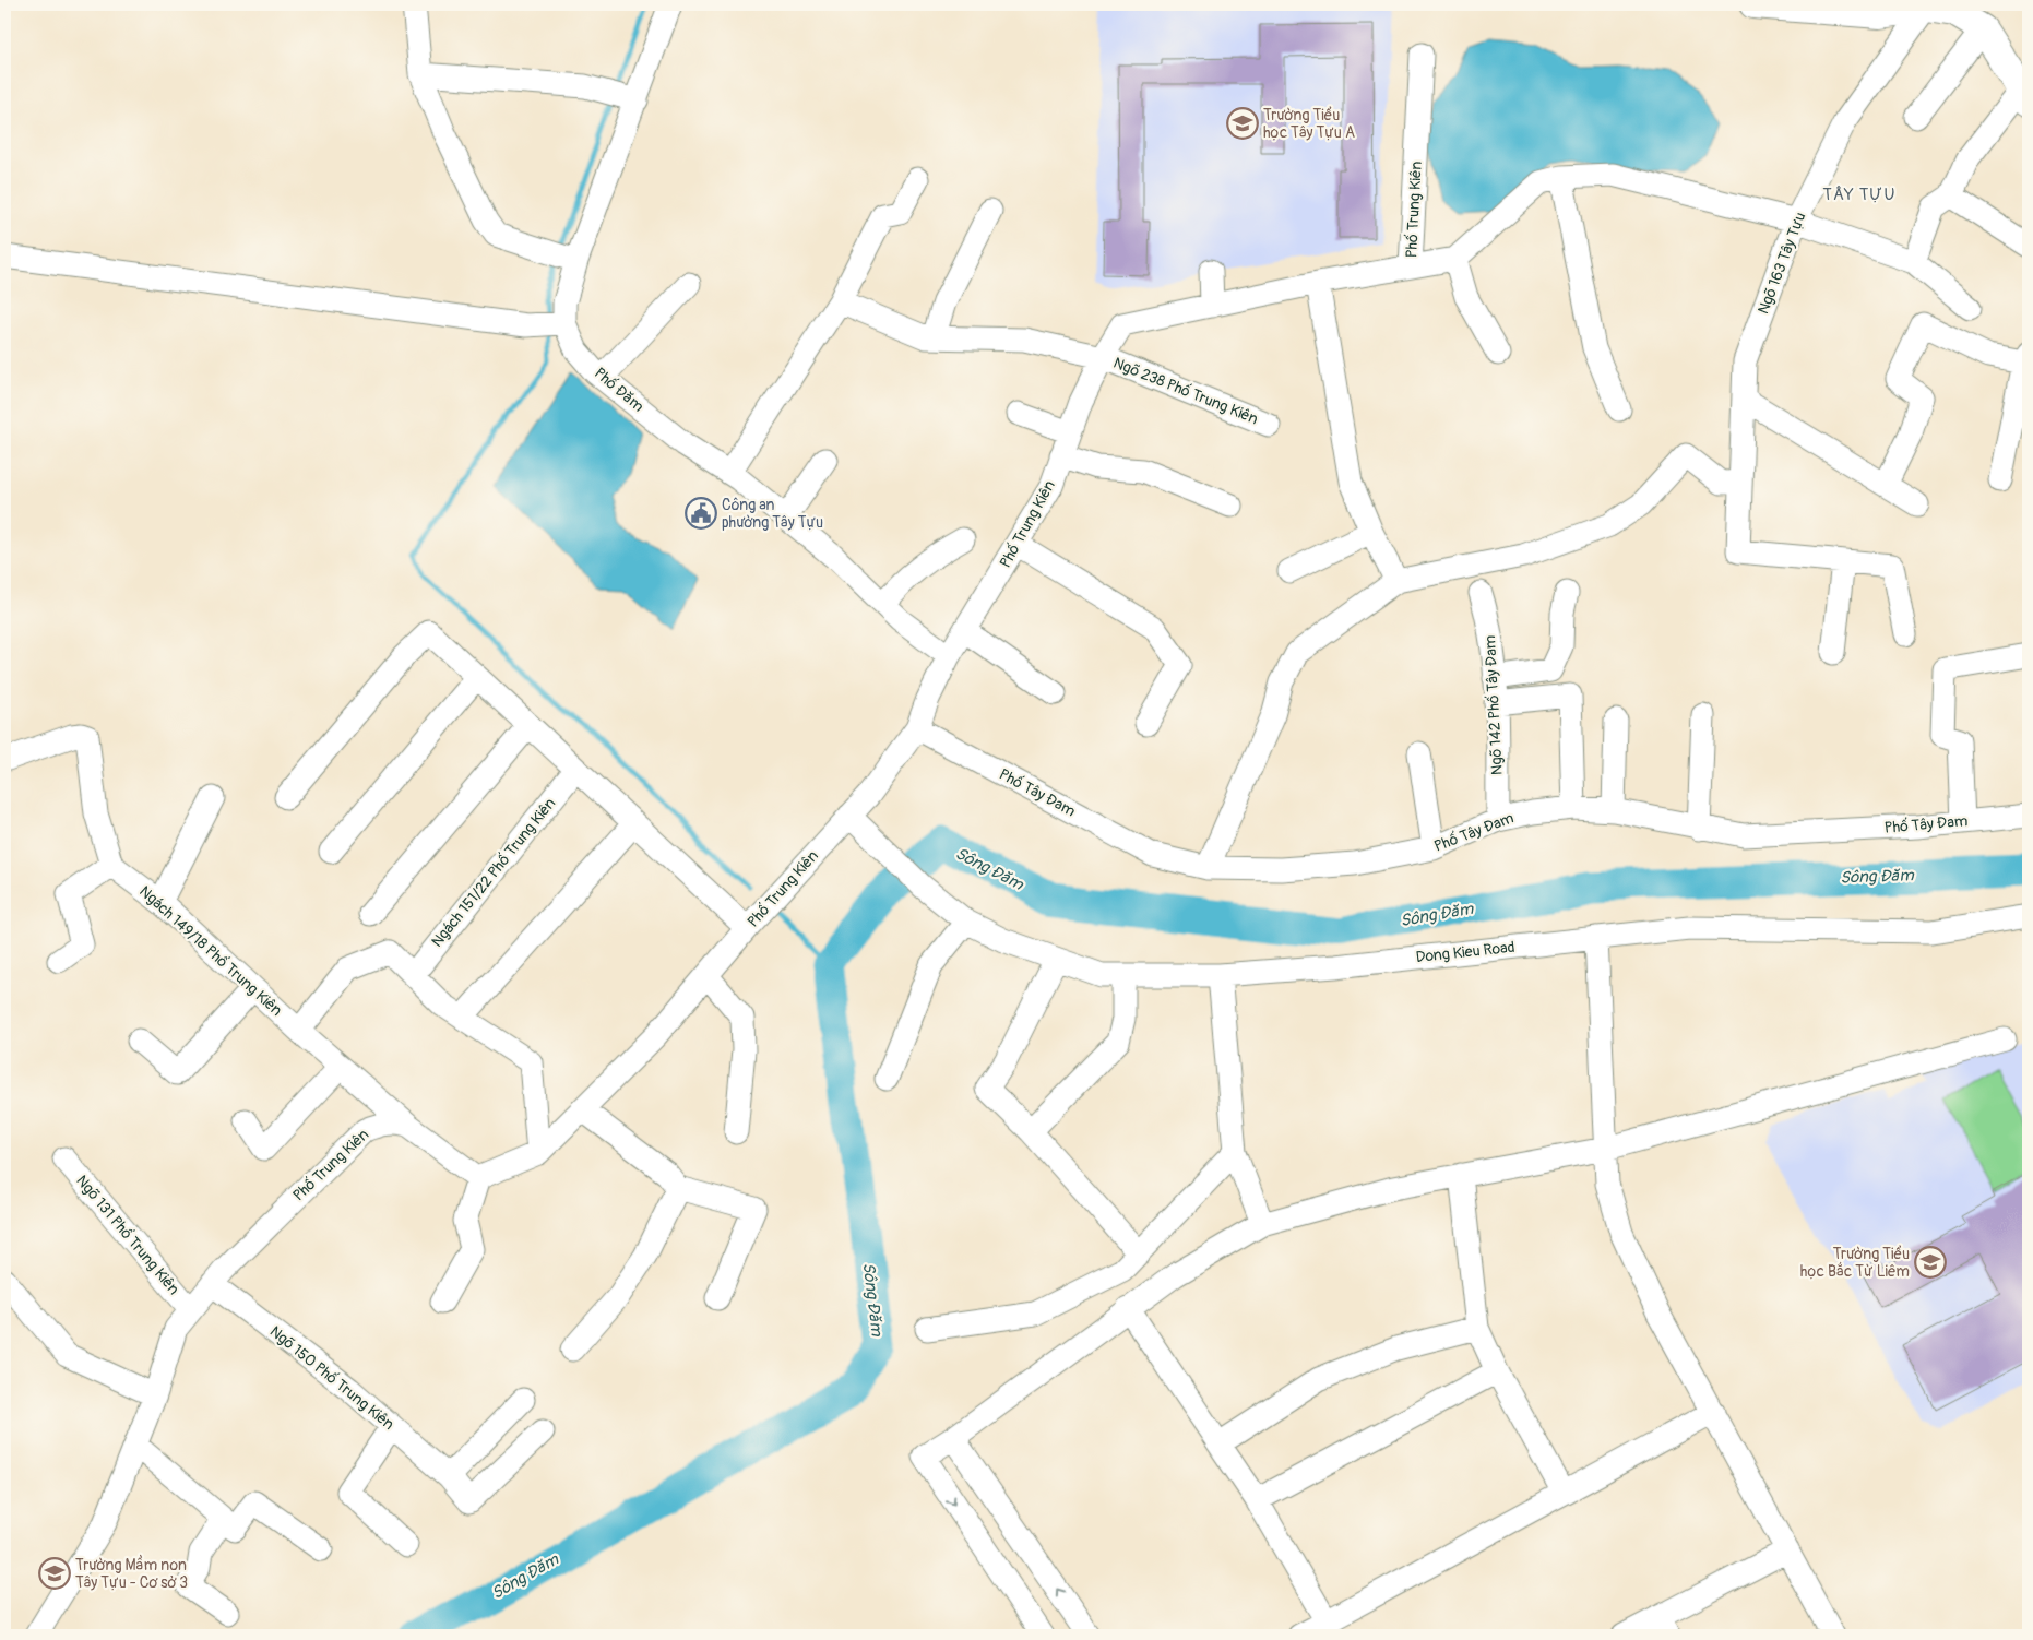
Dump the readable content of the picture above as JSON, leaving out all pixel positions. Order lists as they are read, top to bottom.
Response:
{
  "streets": {
    "street": [
      "Phố Trung Kiên",
      "Ngõ 163 Tây Tựu",
      "Phố Đăm",
      "Ngõ 238 Phố Trung Kiên",
      "Ngõ 142 Phố Tây Đam",
      "Phố Tây Đam",
      "Ngách 151/22 Phố Trung Kiên",
      "Ngách 149/18 Phố Trung Kiên",
      "Dong Kieu Road",
      "Ngõ 131 Phố Trung Kiên",
      "Ngõ 150 Phố Trung Kiên"
    ]
  },
  "crossings": [
    ["Phố Trung Kiên", "Phố Đăm"],
    ["Phố Trung Kiên", "Ngõ 238 Phố Trung Kiên"],
    ["Phố Trung Kiên", "Phố Tây Đam"],
    ["Phố Trung Kiên", "Ngách 149/18 Phố Trung Kiên"],
    ["Phố Trung Kiên", "Dong Kieu Road"],
    ["Phố Trung Kiên", "Ngõ 131 Phố Trung Kiên"],
    ["Phố Trung Kiên", "Ngõ 150 Phố Trung Kiên"],
    ["Ngõ 142 Phố Tây Đam", "Phố Tây Đam"]
  ],
  "districts": ["TÂY TỰU"],
  "water": ["Sông Đăm"],
  "places": {
    "school or university": ["Trường Tiểu học Tây Tựu A", "Trường Tiểu học Bắc Từ Liêm", "Trường Mầm non Tây Tựu - Cơ sở 3"],
    "public building": ["Công an phường Tây Tựu"]
  }
}
